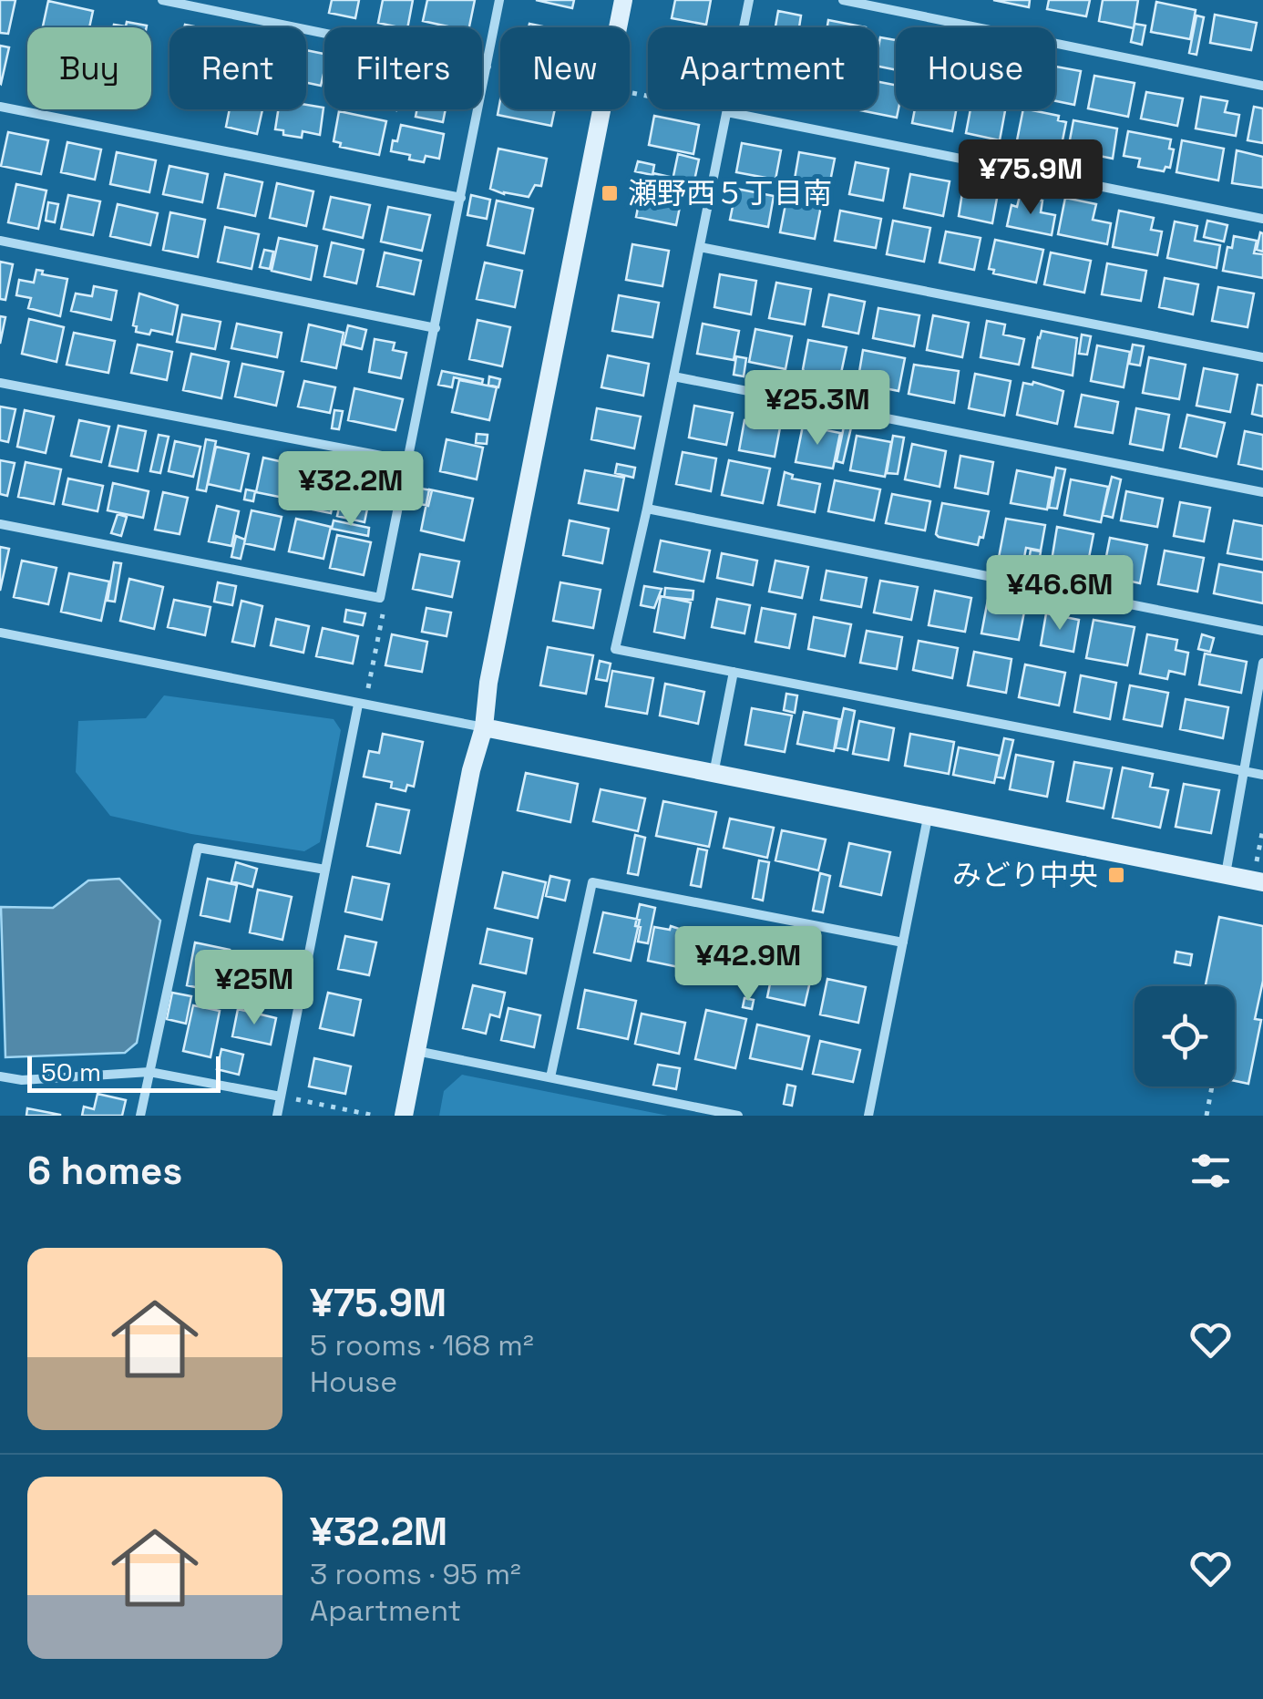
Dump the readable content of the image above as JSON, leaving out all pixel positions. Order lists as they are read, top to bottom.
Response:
{
  "places": {
    "transit": ["瀬野西５丁目南", "みどり中央"]
  },
  "scale_bar": "50 m",
  "page": {
    "chip": [
      "Buy",
      "Rent",
      "Filters",
      "New",
      "Apartment",
      "House"
    ],
    "price": [
      "¥75.9M",
      "¥25.3M",
      "¥32.2M",
      "¥46.6M",
      "¥42.9M",
      "¥25M"
    ],
    "scale": "50 m",
    "heading": "6 homes",
    "list": [
      {
        "name": "¥75.9M",
        "note": "5 rooms · 168 m² · House"
      },
      {
        "name": "¥32.2M",
        "note": "3 rooms · 95 m² · Apartment"
      }
    ]
  }
}
